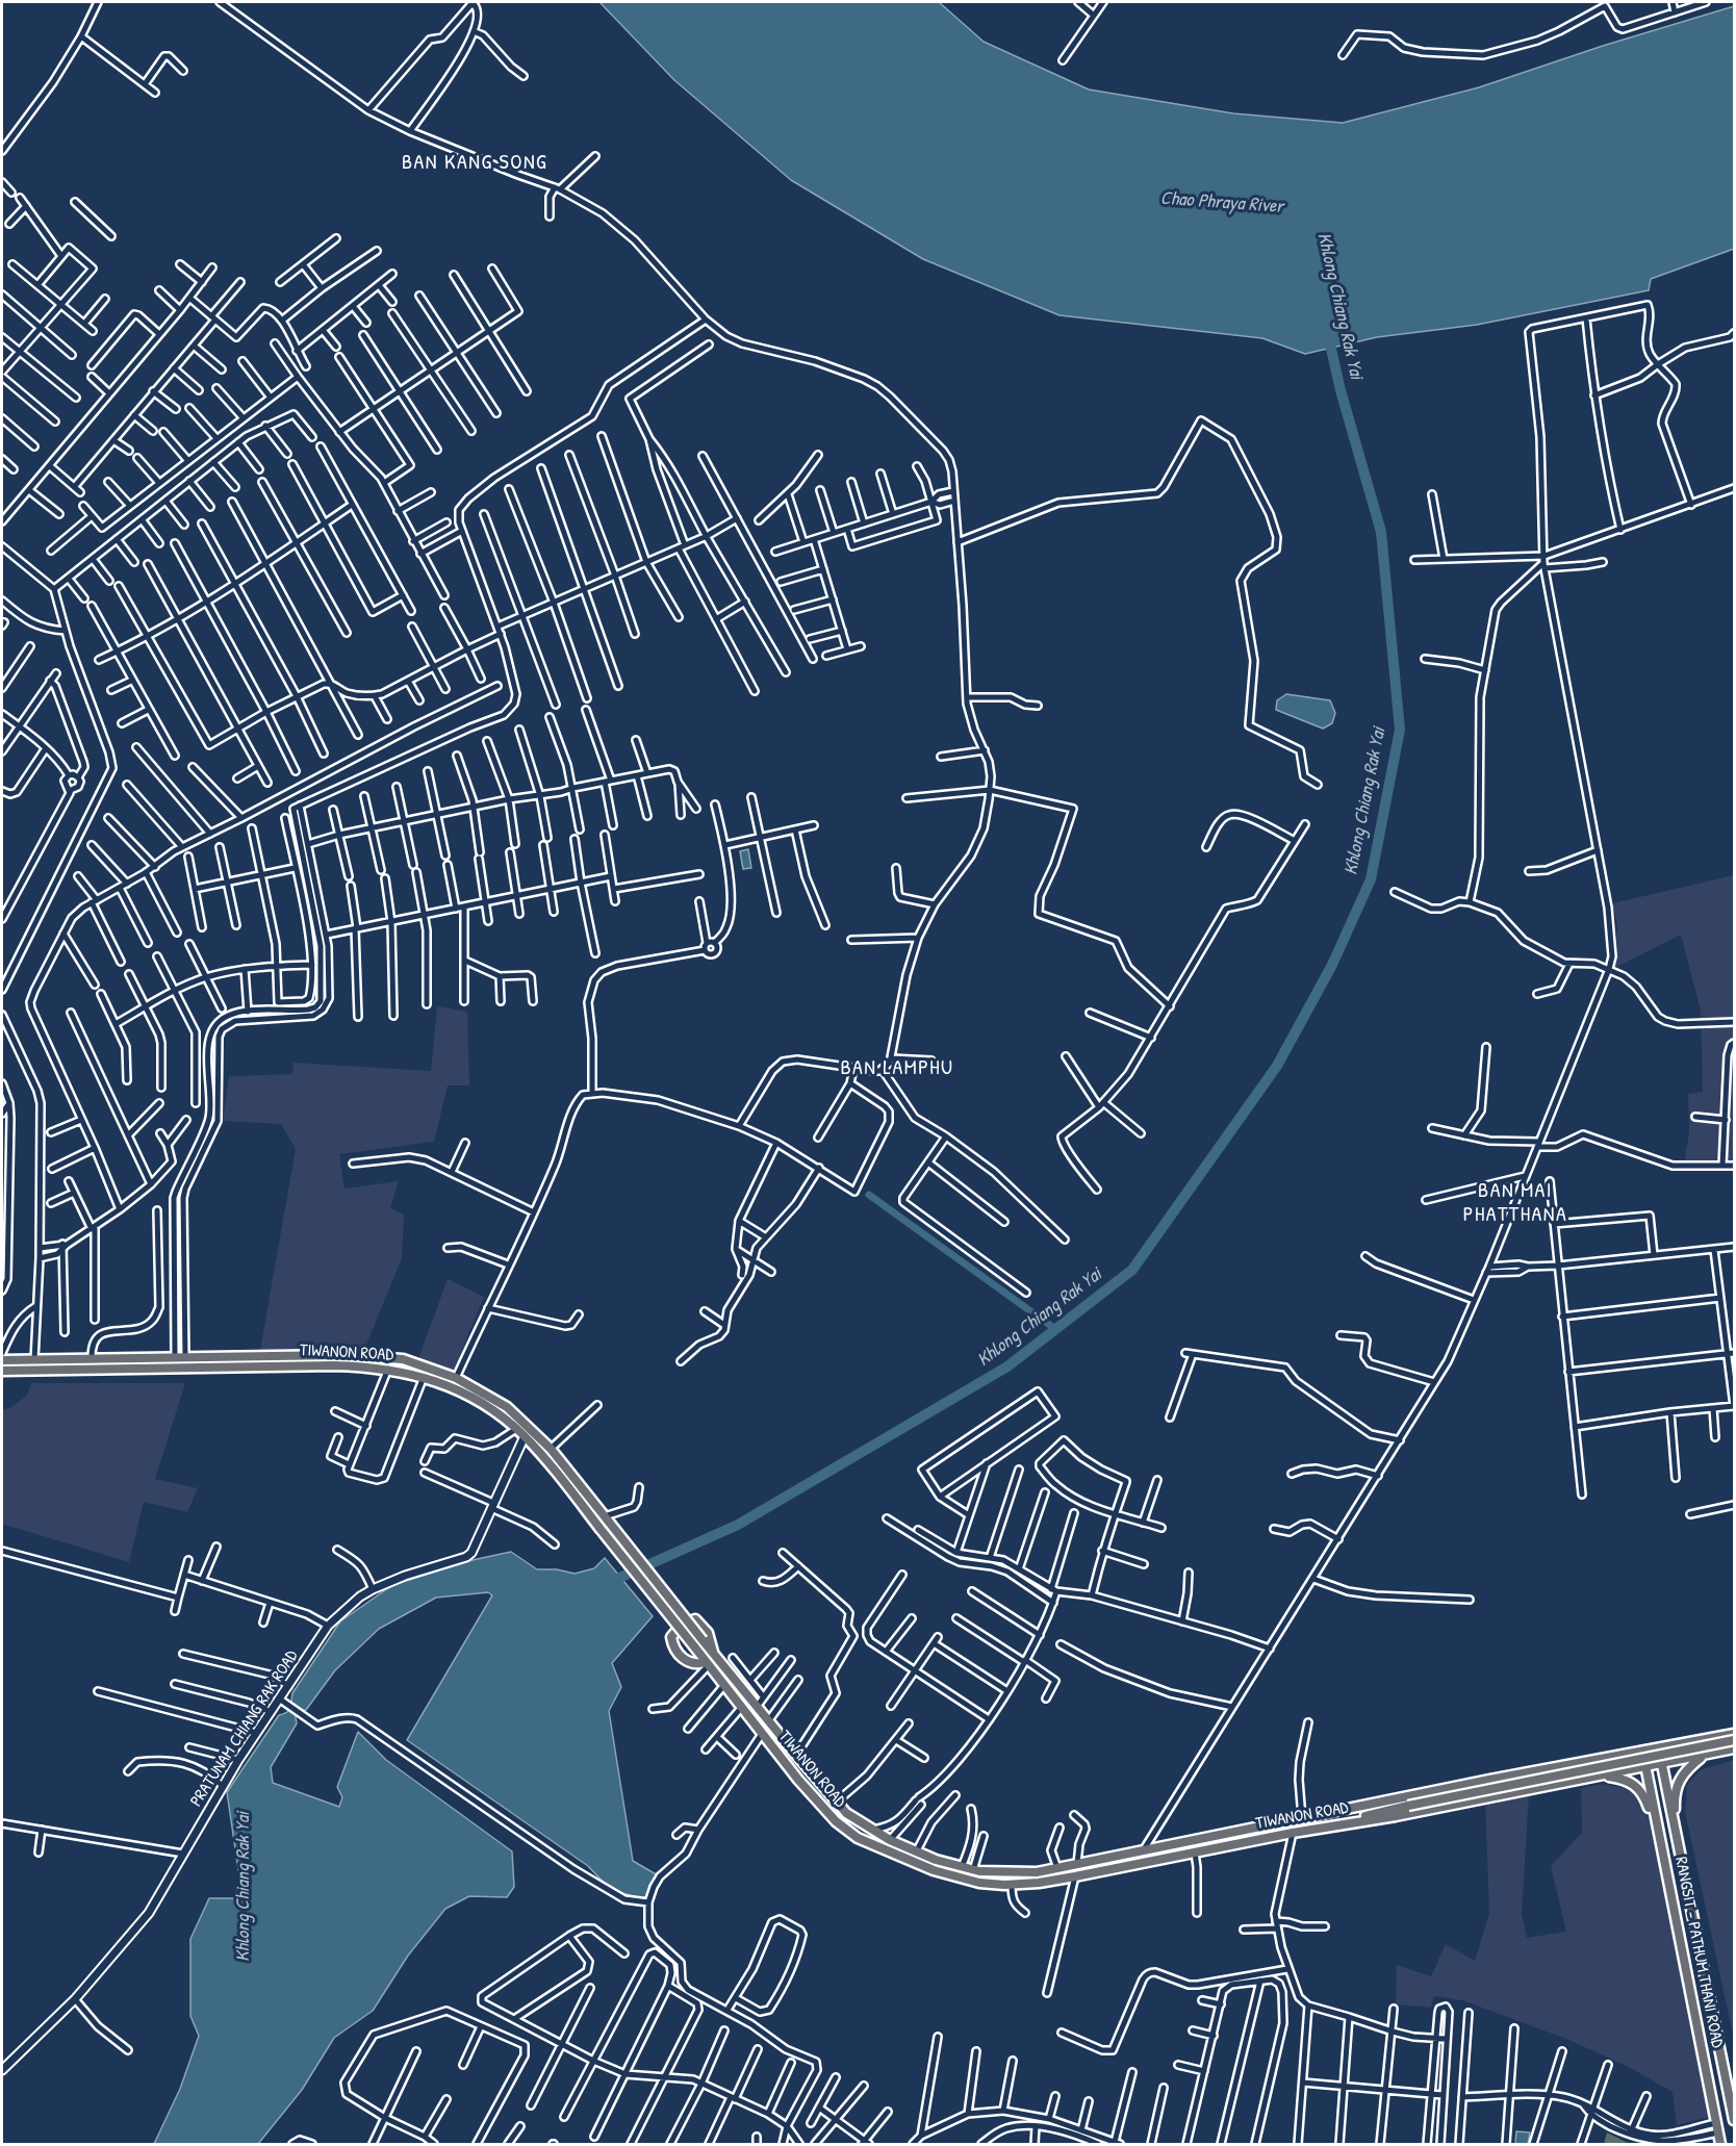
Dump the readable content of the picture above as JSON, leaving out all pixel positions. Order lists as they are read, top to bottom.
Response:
{
  "streets": {
    "main road": ["TIWANON ROAD", "RANGSIT - PATHUM THANI ROAD"],
    "street": ["PRATUNAM CHIANG RAK ROAD"]
  },
  "crossings": [
    ["TIWANON ROAD", "PRATUNAM CHIANG RAK ROAD"],
    ["TIWANON ROAD", "RANGSIT - PATHUM THANI ROAD"]
  ],
  "districts": ["BAN KANG SONG", "BAN LAMPHU", "BAN MAI PHATTHANA"],
  "water": ["Chao Phraya River", "Khlong Chiang Rak Yai"]
}
